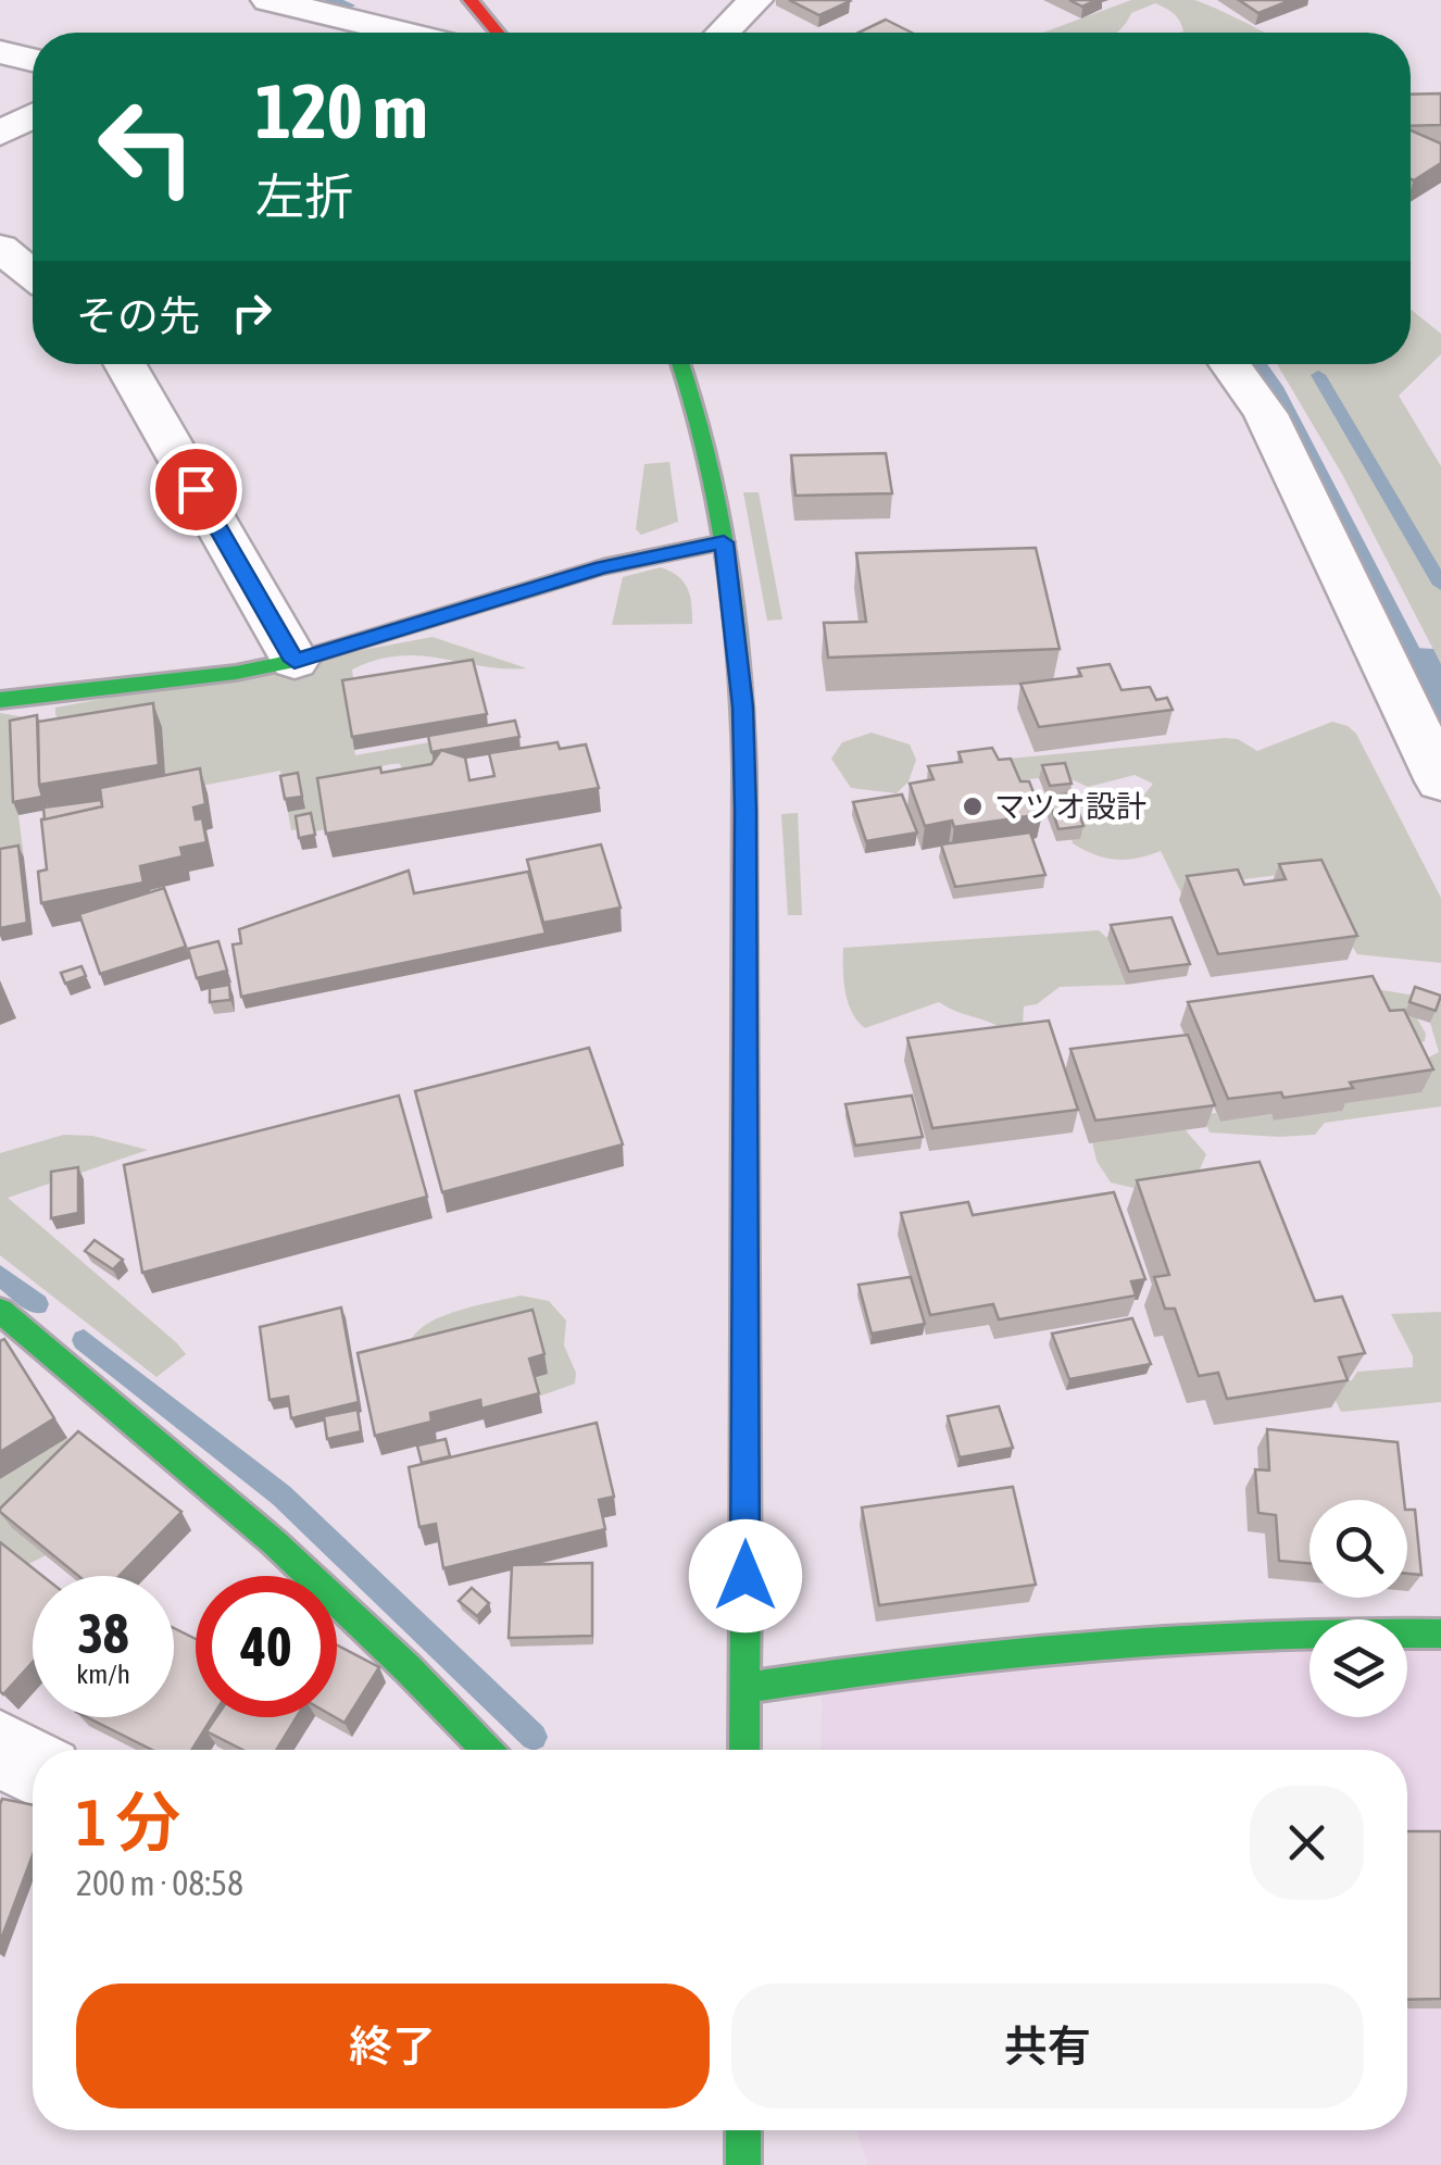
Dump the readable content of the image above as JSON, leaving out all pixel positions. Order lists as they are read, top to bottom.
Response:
{
  "places": ["マツオ設計"],
  "page": {
    "turn": ["120 m", "左折"],
    "then": "その先",
    "speed": "38 km/h",
    "limit": "40",
    "heading": ["1 分", "200 m · 08:58"],
    "buttons": ["終了", "共有"]
  }
}
